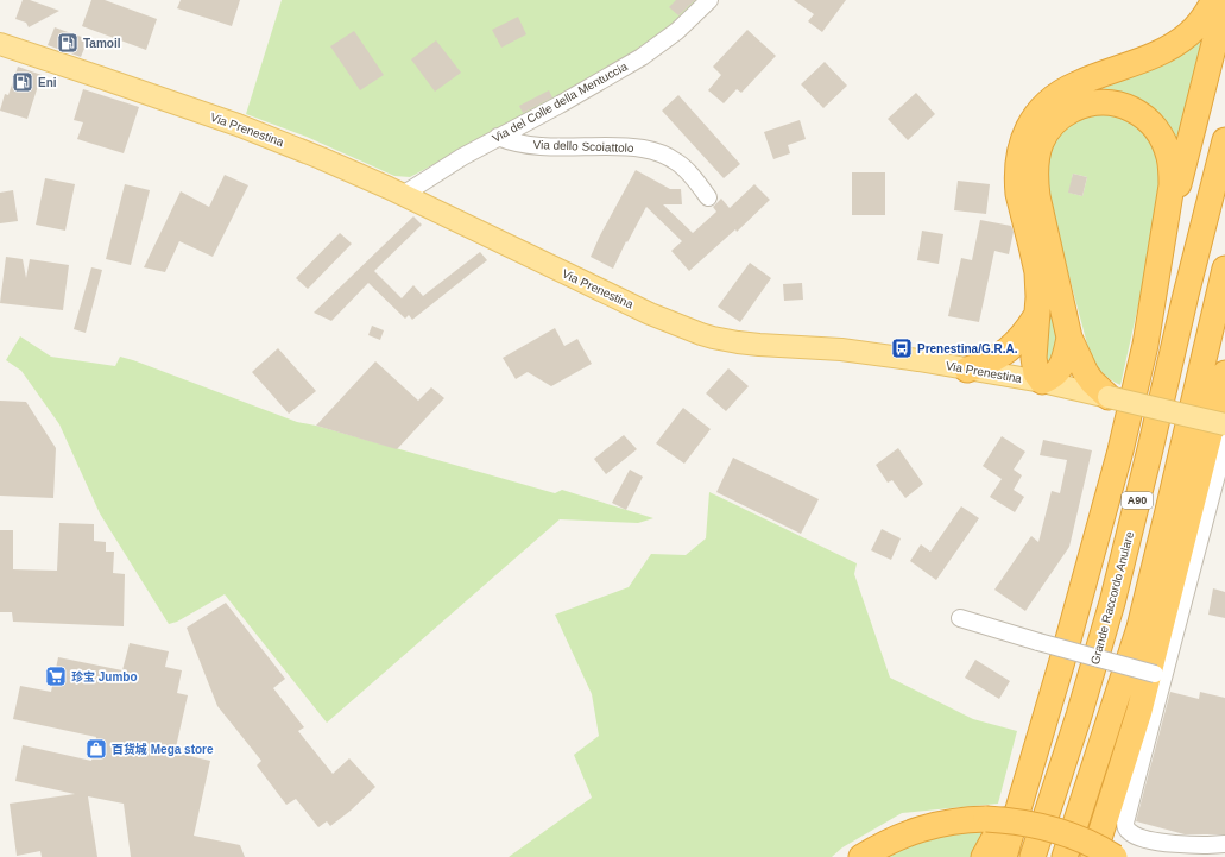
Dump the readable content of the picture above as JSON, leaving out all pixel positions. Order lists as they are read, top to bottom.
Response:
{
  "streets": {
    "highway": ["A90", "Grande Raccordo Anulare"],
    "main road": ["Via Prenestina"],
    "street": ["Via del Colle della Mentuccia", "Via dello Scoiattolo"]
  },
  "crossings": [
    ["Via del Colle della Mentuccia", "Via Prenestina"],
    ["Via del Colle della Mentuccia", "Via dello Scoiattolo"]
  ],
  "places": {
    "fuel station": ["Tamoil", "Eni"],
    "bus stop": ["Prenestina/G.R.A."],
    "supermarket": ["珍宝 Jumbo"],
    "shop": ["百货城 Mega store"]
  }
}
